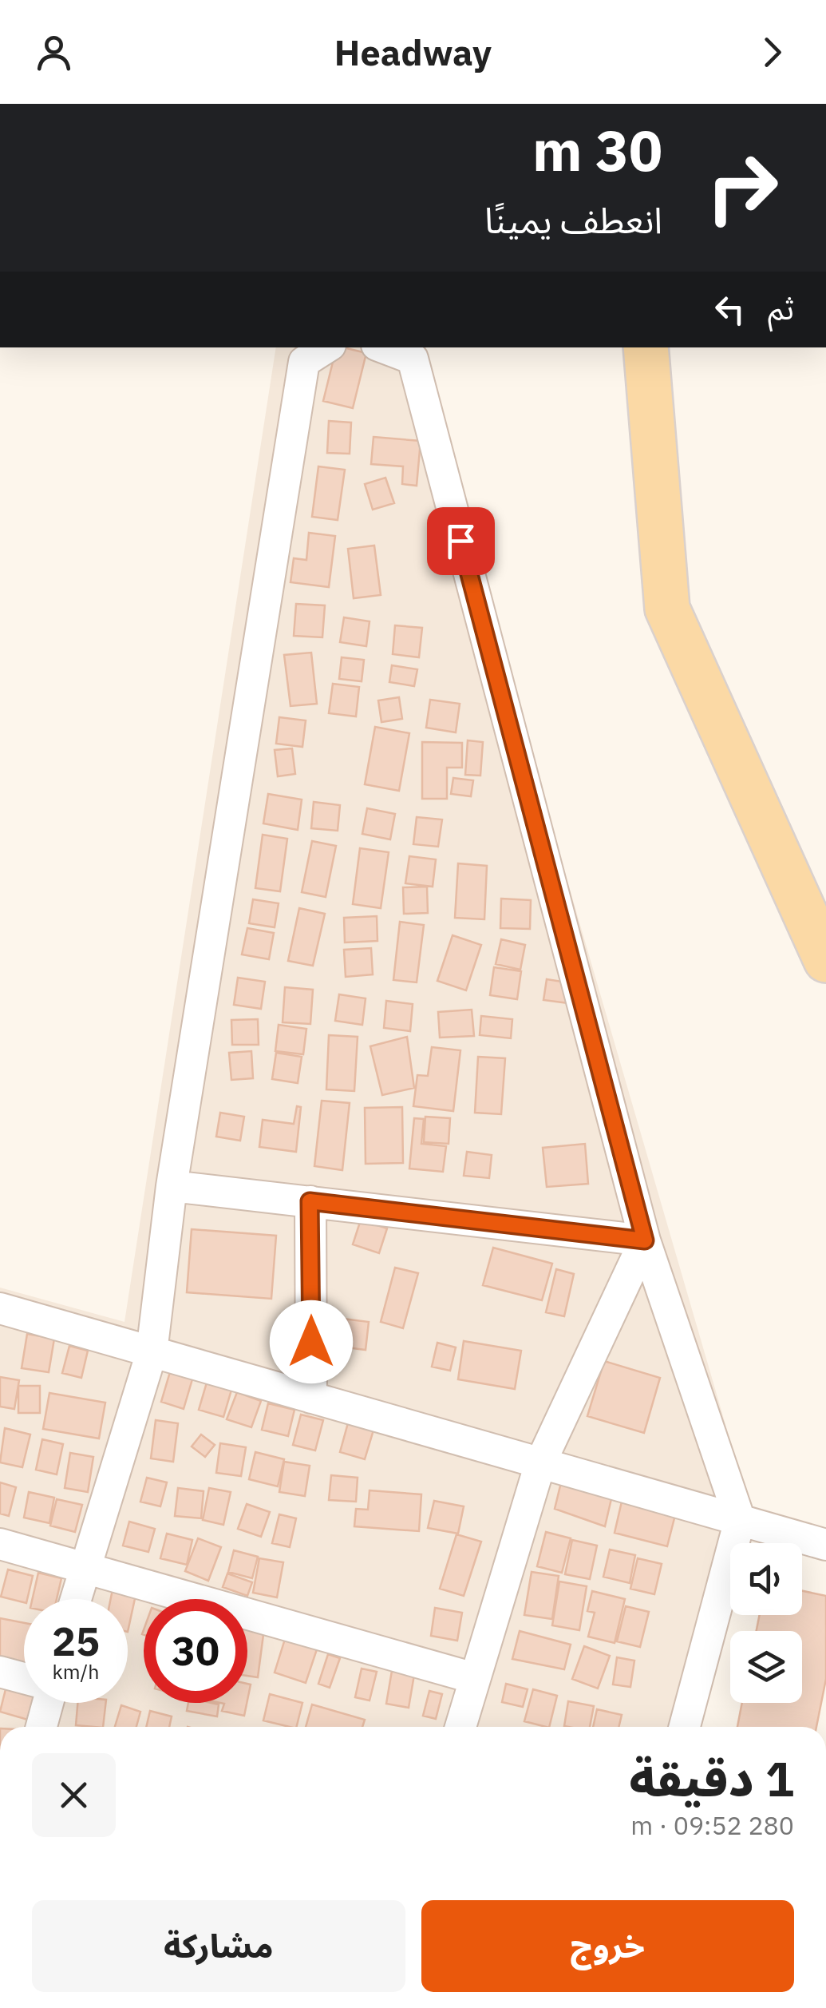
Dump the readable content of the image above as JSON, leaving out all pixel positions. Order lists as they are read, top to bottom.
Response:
{
  "page": {
    "header": "Headway",
    "turn": ["30 m", "انعطف يمينًا"],
    "then": "ثم",
    "speed": "25 km/h",
    "limit": "30",
    "heading": ["1 دقيقة", "280 m · 09:52"],
    "buttons": ["خروج", "مشاركة"]
  }
}
